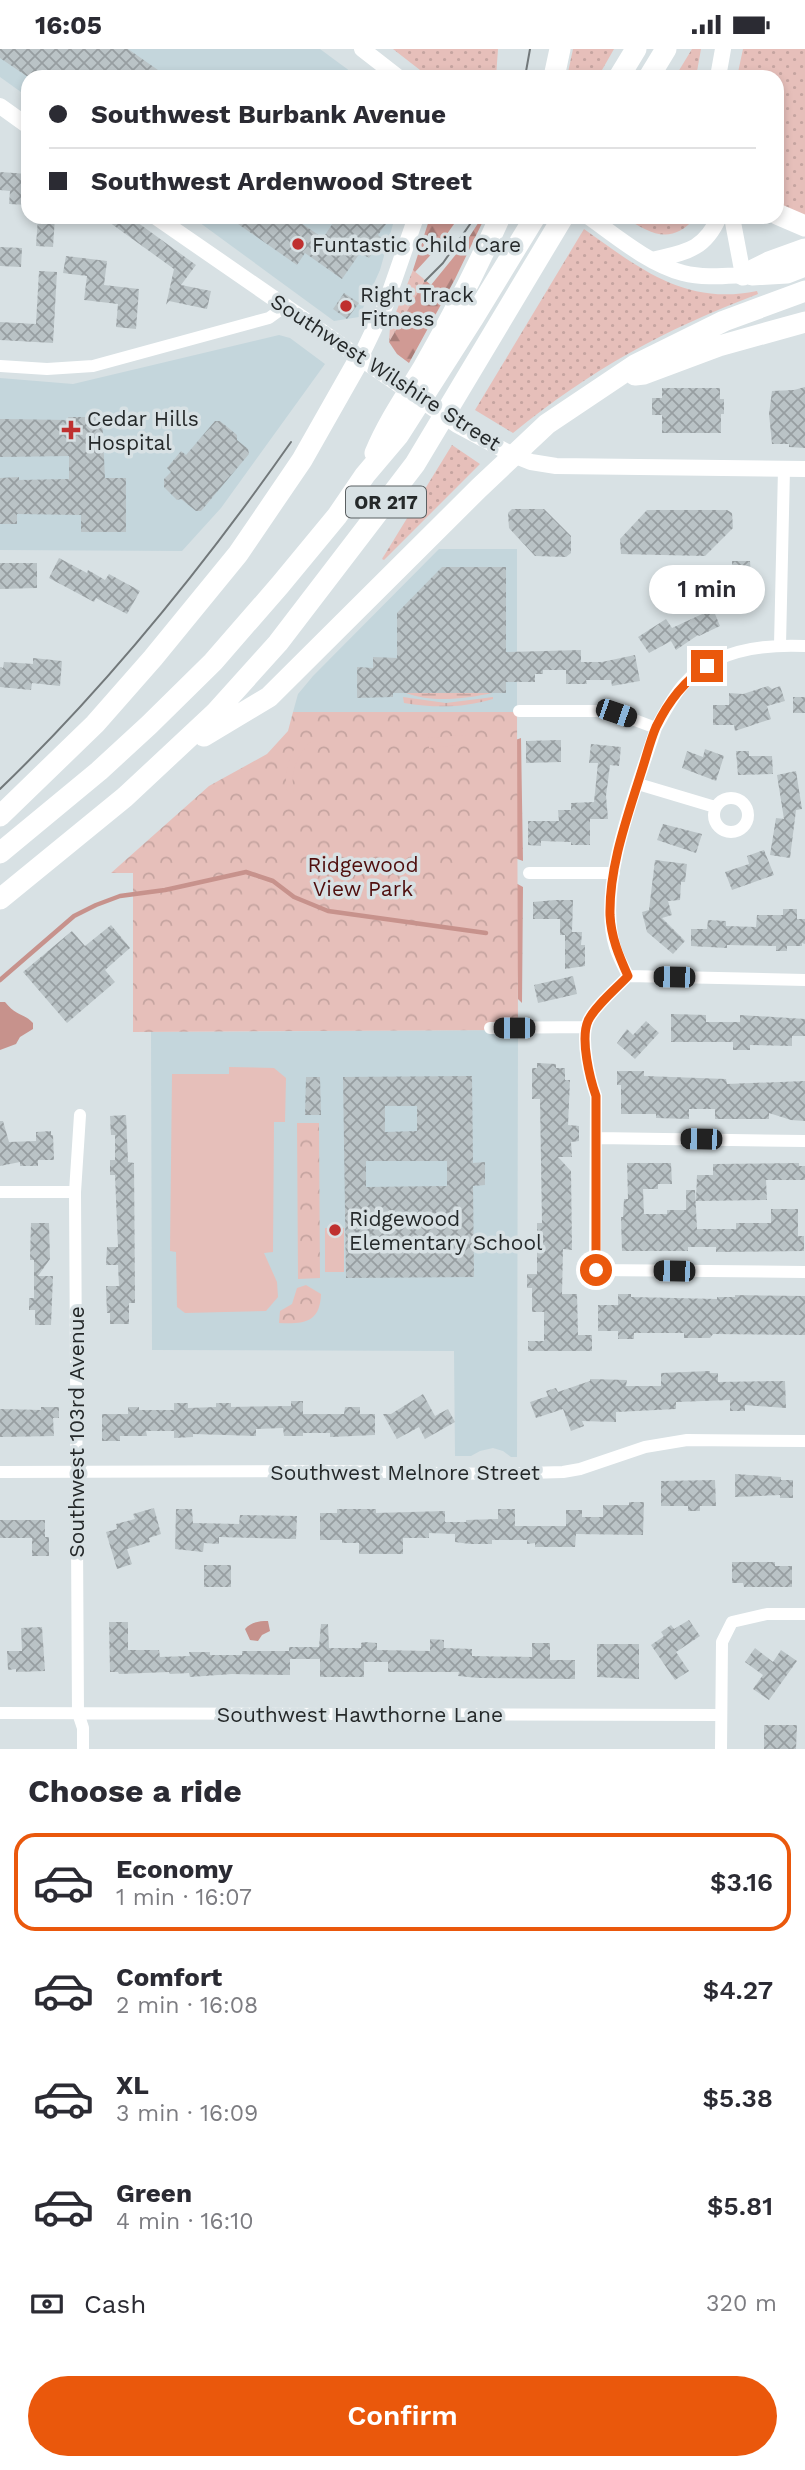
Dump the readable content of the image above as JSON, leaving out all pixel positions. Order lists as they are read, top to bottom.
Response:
{
  "streets": {
    "highway": ["OR 217"],
    "street": [
      "Southwest Wilshire Street",
      "Southwest 103rd Avenue",
      "Southwest Melnore Street",
      "Southwest Hawthorne Lane"
    ]
  },
  "crossings": [
    ["Southwest 103rd Avenue", "Southwest Melnore Street"],
    ["Southwest 103rd Avenue", "Southwest Hawthorne Lane"]
  ],
  "parks": ["Ridgewood View Park"],
  "places": {
    "other": ["Funtastic Child Care", "Right Track Fitness", "Ridgewood Elementary School"],
    "health": ["Cedar Hills Hospital"]
  },
  "page": {
    "status": "16:05",
    "banner": ["Southwest Burbank Avenue", "Southwest Ardenwood Street"],
    "bubble": "1 min",
    "heading": "Choose a ride",
    "list": [
      {
        "name": "Economy",
        "note": "1 min · 16:07",
        "value": "$3.16"
      },
      {
        "name": "Comfort",
        "note": "2 min · 16:08",
        "value": "$4.27"
      },
      {
        "name": "XL",
        "note": "3 min · 16:09",
        "value": "$5.38"
      },
      {
        "name": "Green",
        "note": "4 min · 16:10",
        "value": "$5.81"
      }
    ],
    "pay": ["Cash", "320 m"],
    "buttons": "Confirm"
  }
}
